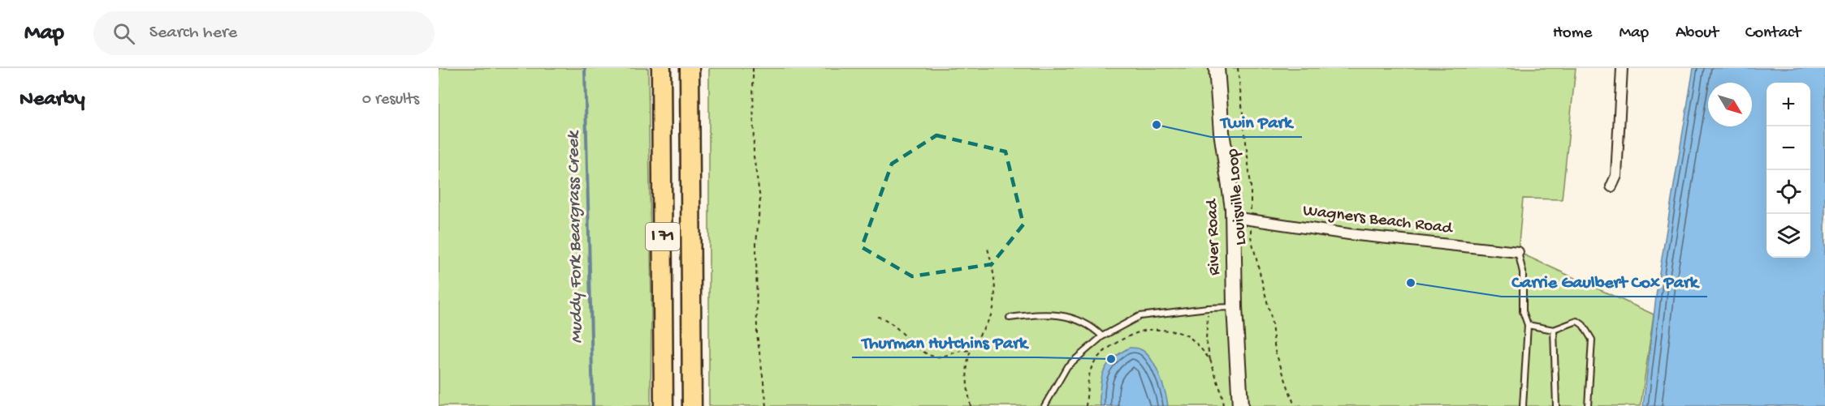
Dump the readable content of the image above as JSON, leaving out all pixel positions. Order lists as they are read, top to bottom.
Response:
{
  "streets": {
    "highway": ["I 71"],
    "street": ["Wagners Beach Road", "River Road"],
    "path": ["Louisville Loop"]
  },
  "crossings": [
    ["Louisville Loop", "Wagners Beach Road"],
    ["Wagners Beach Road", "River Road"]
  ],
  "water": ["Muddy Fork Beargrass Creek"],
  "places": ["Twin Park", "Carrie Gaulbert Cox Park", "Thurman Hutchins Park"],
  "north": "bottom right",
  "page": {
    "header": "Map",
    "search": "Search here",
    "nav": [
      "Home",
      "Map",
      "About",
      "Contact"
    ],
    "heading": ["Nearby", "0 results"],
    "map_buttons": ["+", "−"]
  }
}
